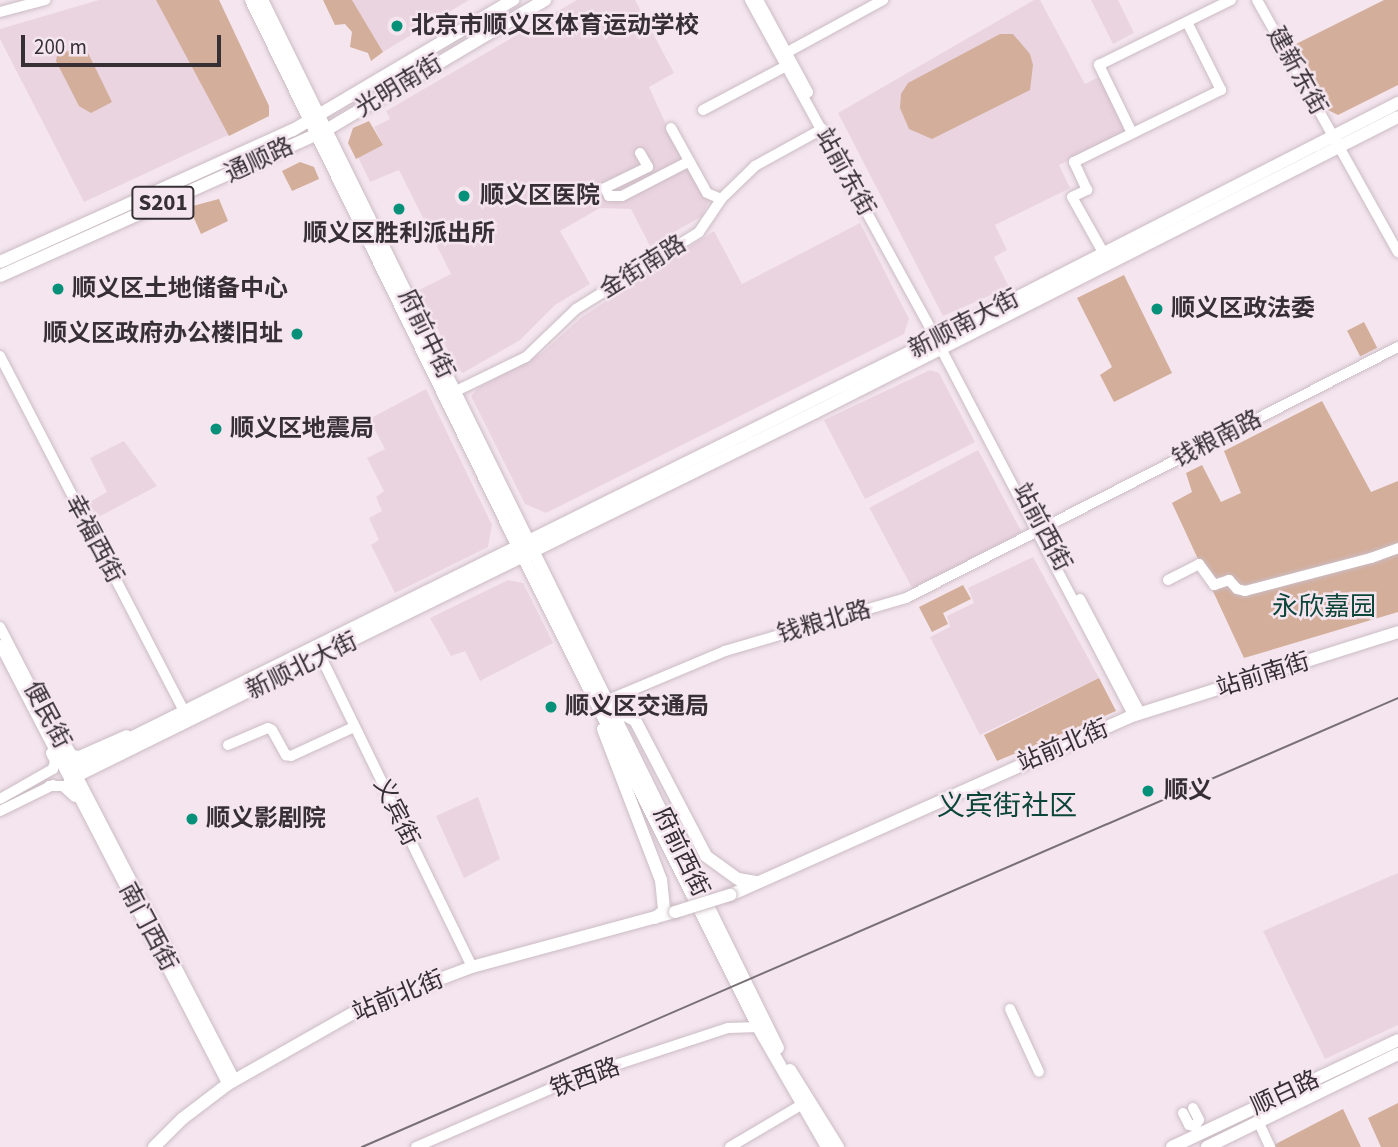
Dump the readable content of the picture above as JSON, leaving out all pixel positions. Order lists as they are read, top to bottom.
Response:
{
  "streets": {
    "main road": [
      "光明南街",
      "通顺路",
      "S201",
      "新顺南大街",
      "府前中街",
      "新顺北大街",
      "站前南街",
      "站前北街",
      "府前西街",
      "顺白路"
    ],
    "street": [
      "建新东街",
      "站前东街",
      "金街南路",
      "钱粮南路",
      "站前西街",
      "幸福西街",
      "钱粮北路",
      "便民街",
      "义宾街",
      "南门西街",
      "铁西路"
    ]
  },
  "crossings": [
    ["建新东街", "新顺南大街"],
    ["光明南街", "通顺路"],
    ["光明南街", "府前中街"],
    ["通顺路", "府前中街"],
    ["站前东街", "金街南路"],
    ["站前东街", "新顺南大街"],
    ["站前东街", "站前西街"],
    ["S201", "府前中街"],
    ["金街南路", "府前中街"],
    ["新顺南大街", "府前中街"],
    ["新顺南大街", "站前西街"],
    ["新顺南大街", "新顺北大街"],
    ["新顺南大街", "府前西街"],
    ["府前中街", "新顺北大街"],
    ["府前中街", "府前西街"],
    ["钱粮南路", "站前西街"],
    ["钱粮南路", "钱粮北路"],
    ["站前西街", "钱粮北路"],
    ["站前西街", "站前南街"],
    ["站前西街", "站前北街"],
    ["幸福西街", "新顺北大街"],
    ["钱粮北路", "府前西街"],
    ["新顺北大街", "便民街"],
    ["新顺北大街", "义宾街"],
    ["新顺北大街", "府前西街"],
    ["新顺北大街", "南门西街"],
    ["站前南街", "站前北街"],
    ["便民街", "南门西街"],
    ["站前北街", "义宾街"],
    ["站前北街", "南门西街"],
    ["府前西街", "铁西路"]
  ],
  "districts": ["永欣嘉园", "义宾街社区"],
  "places": [
    "北京市顺义区体育运动学校",
    "顺义区医院",
    "顺义区胜利派出所",
    "顺义区土地储备中心",
    "顺义区政法委",
    "顺义区政府办公楼旧址",
    "顺义区地震局",
    "顺义区交通局",
    "顺义",
    "顺义影剧院"
  ],
  "scale_bar": "200 m"
}
